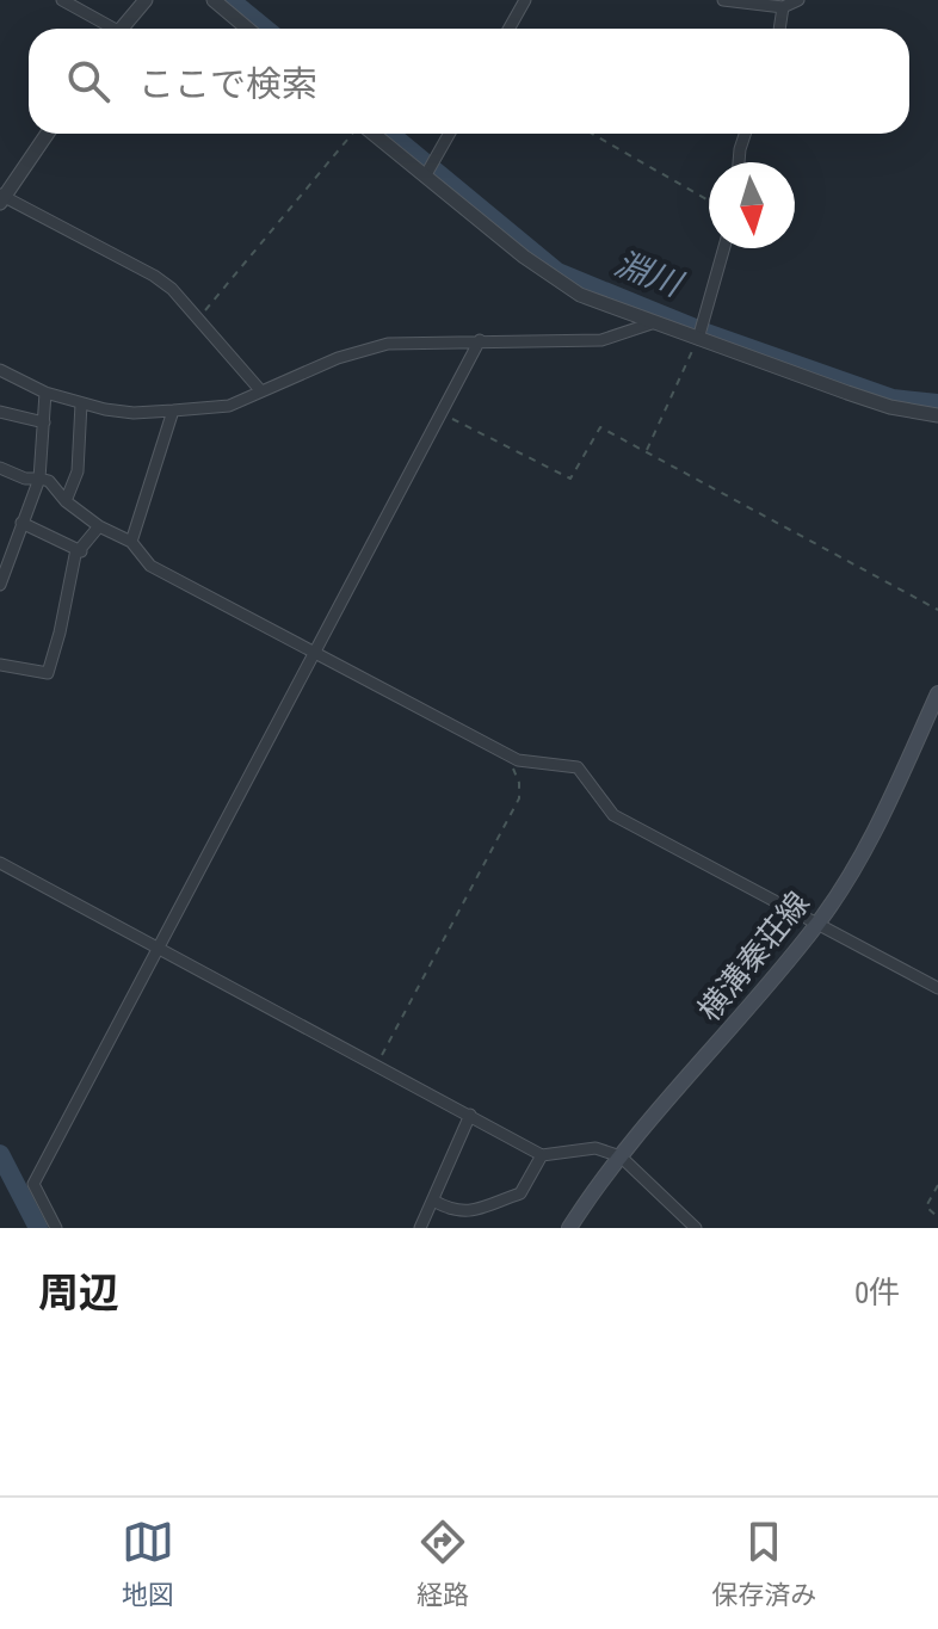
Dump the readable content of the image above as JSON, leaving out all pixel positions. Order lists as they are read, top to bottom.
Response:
{
  "streets": {
    "main road": ["横溝秦荘線"]
  },
  "water": ["淵川"],
  "north": "bottom",
  "page": {
    "search": "ここで検索",
    "heading": ["周辺", "0件"],
    "nav": ["地図", "経路", "保存済み"]
  }
}
